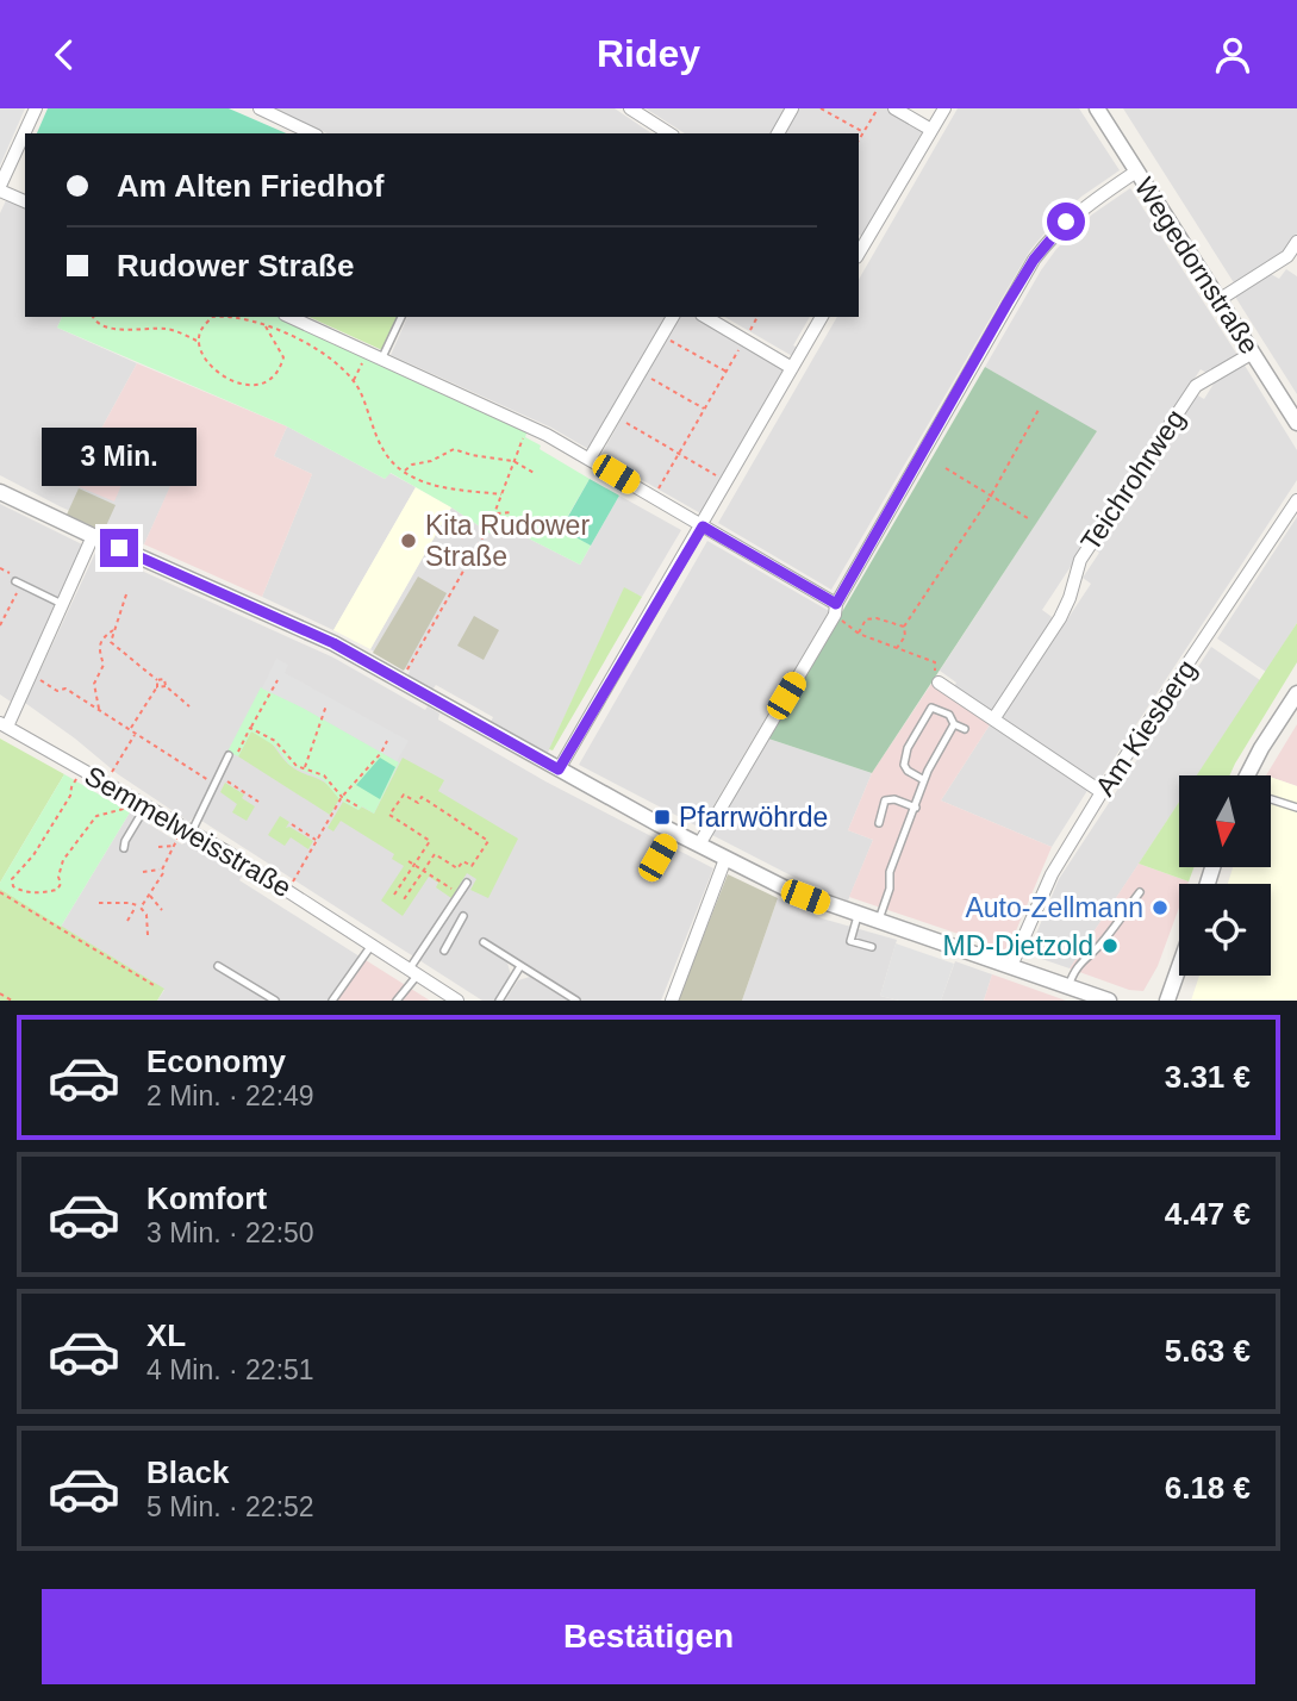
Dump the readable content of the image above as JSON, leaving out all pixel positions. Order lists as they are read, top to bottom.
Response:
{
  "streets": {
    "street": [
      "Wegedornstraße",
      "Teichrohrweg",
      "Am Kiesberg",
      "Semmelweisstraße"
    ]
  },
  "crossings": [
    ["Wegedornstraße", "Teichrohrweg"]
  ],
  "places": {
    "other": ["Kita Rudower Straße", "Auto-Zellmann", "MD-Dietzold"],
    "transit": ["Pfarrwöhrde"]
  },
  "north": "bottom",
  "page": {
    "header": "Ridey",
    "banner": ["Am Alten Friedhof", "Rudower Straße"],
    "bubble": "3 Min.",
    "list": [
      {
        "name": "Economy",
        "note": "2 Min. · 22:49",
        "value": "3.31 €"
      },
      {
        "name": "Komfort",
        "note": "3 Min. · 22:50",
        "value": "4.47 €"
      },
      {
        "name": "XL",
        "note": "4 Min. · 22:51",
        "value": "5.63 €"
      },
      {
        "name": "Black",
        "note": "5 Min. · 22:52",
        "value": "6.18 €"
      }
    ],
    "buttons": "Bestätigen"
  }
}
